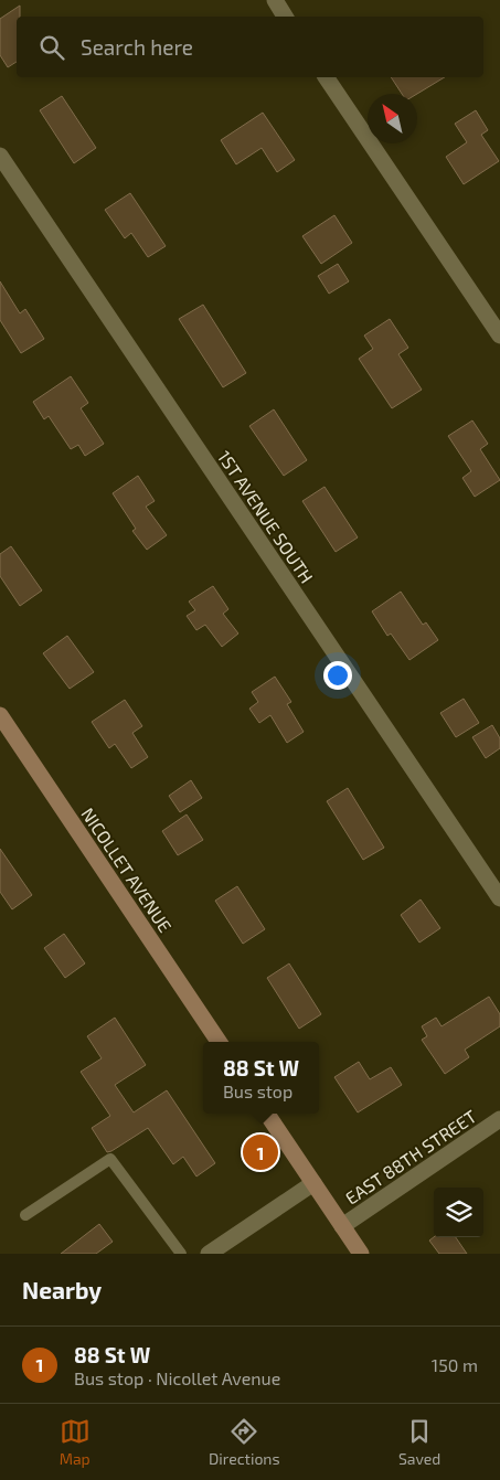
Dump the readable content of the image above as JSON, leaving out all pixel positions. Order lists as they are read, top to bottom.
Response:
{
  "streets": {
    "main road": ["NICOLLET AVENUE"],
    "street": ["1ST AVENUE SOUTH", "EAST 88TH STREET"]
  },
  "north": "top left",
  "page": {
    "search": "Search here",
    "popup": ["88 St W", "Bus stop"],
    "pins": "1",
    "heading": "Nearby",
    "list": [
      {
        "mark": "1",
        "name": "88 St W",
        "note": "Bus stop · Nicollet Avenue",
        "value": "150 m"
      }
    ],
    "nav": ["Map", "Directions", "Saved"]
  }
}
